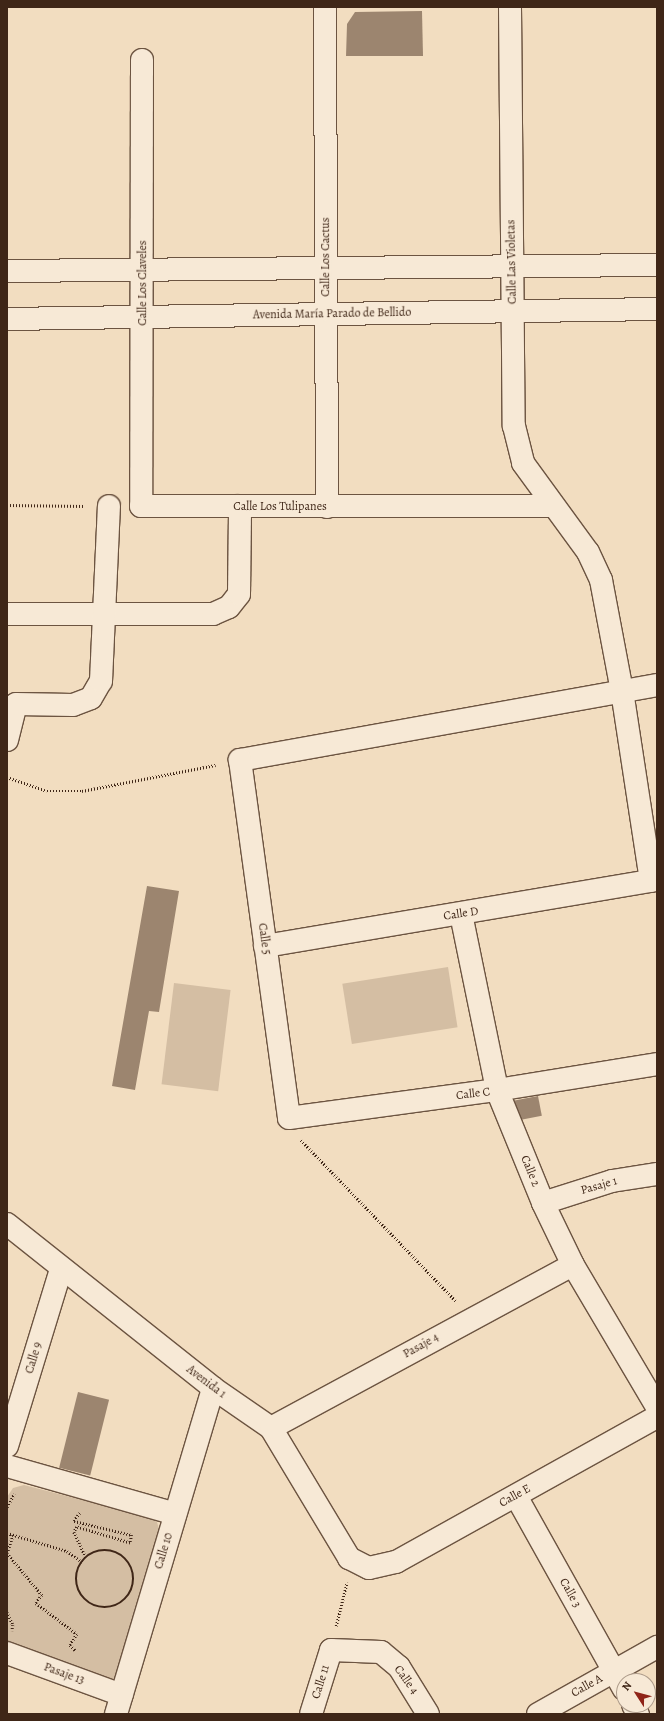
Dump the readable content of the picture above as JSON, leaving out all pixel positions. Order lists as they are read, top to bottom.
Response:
{
  "streets": {
    "street": [
      "Calle Los Cactus",
      "Calle Las Violetas",
      "Calle Los Claveles",
      "Avenida María Parado de Bellido",
      "Calle Los Tulipanes",
      "Calle D",
      "Calle 5",
      "Calle C",
      "Calle 2",
      "Pasaje 1",
      "Pasaje 4",
      "Calle 9",
      "Avenida 1",
      "Calle E",
      "Calle 10",
      "Calle 3",
      "Pasaje 13",
      "Calle 4",
      "Calle 11",
      "Calle A"
    ]
  },
  "crossings": [
    ["Calle Los Cactus", "Avenida María Parado de Bellido"],
    ["Calle Los Cactus", "Calle Los Tulipanes"],
    ["Calle Las Violetas", "Avenida María Parado de Bellido"],
    ["Calle Las Violetas", "Calle Los Tulipanes"],
    ["Calle Las Violetas", "Calle D"],
    ["Calle Los Claveles", "Avenida María Parado de Bellido"],
    ["Calle Los Claveles", "Calle Los Tulipanes"],
    ["Calle D", "Calle 5"],
    ["Calle D", "Calle 2"],
    ["Calle 5", "Calle C"],
    ["Calle C", "Calle 2"],
    ["Calle 2", "Pasaje 1"],
    ["Calle 2", "Pasaje 4"],
    ["Pasaje 4", "Avenida 1"],
    ["Calle 9", "Avenida 1"],
    ["Avenida 1", "Calle E"],
    ["Avenida 1", "Calle 10"],
    ["Calle E", "Calle 3"],
    ["Calle 10", "Pasaje 13"],
    ["Calle 4", "Calle 11"]
  ],
  "north": "top left"
}
